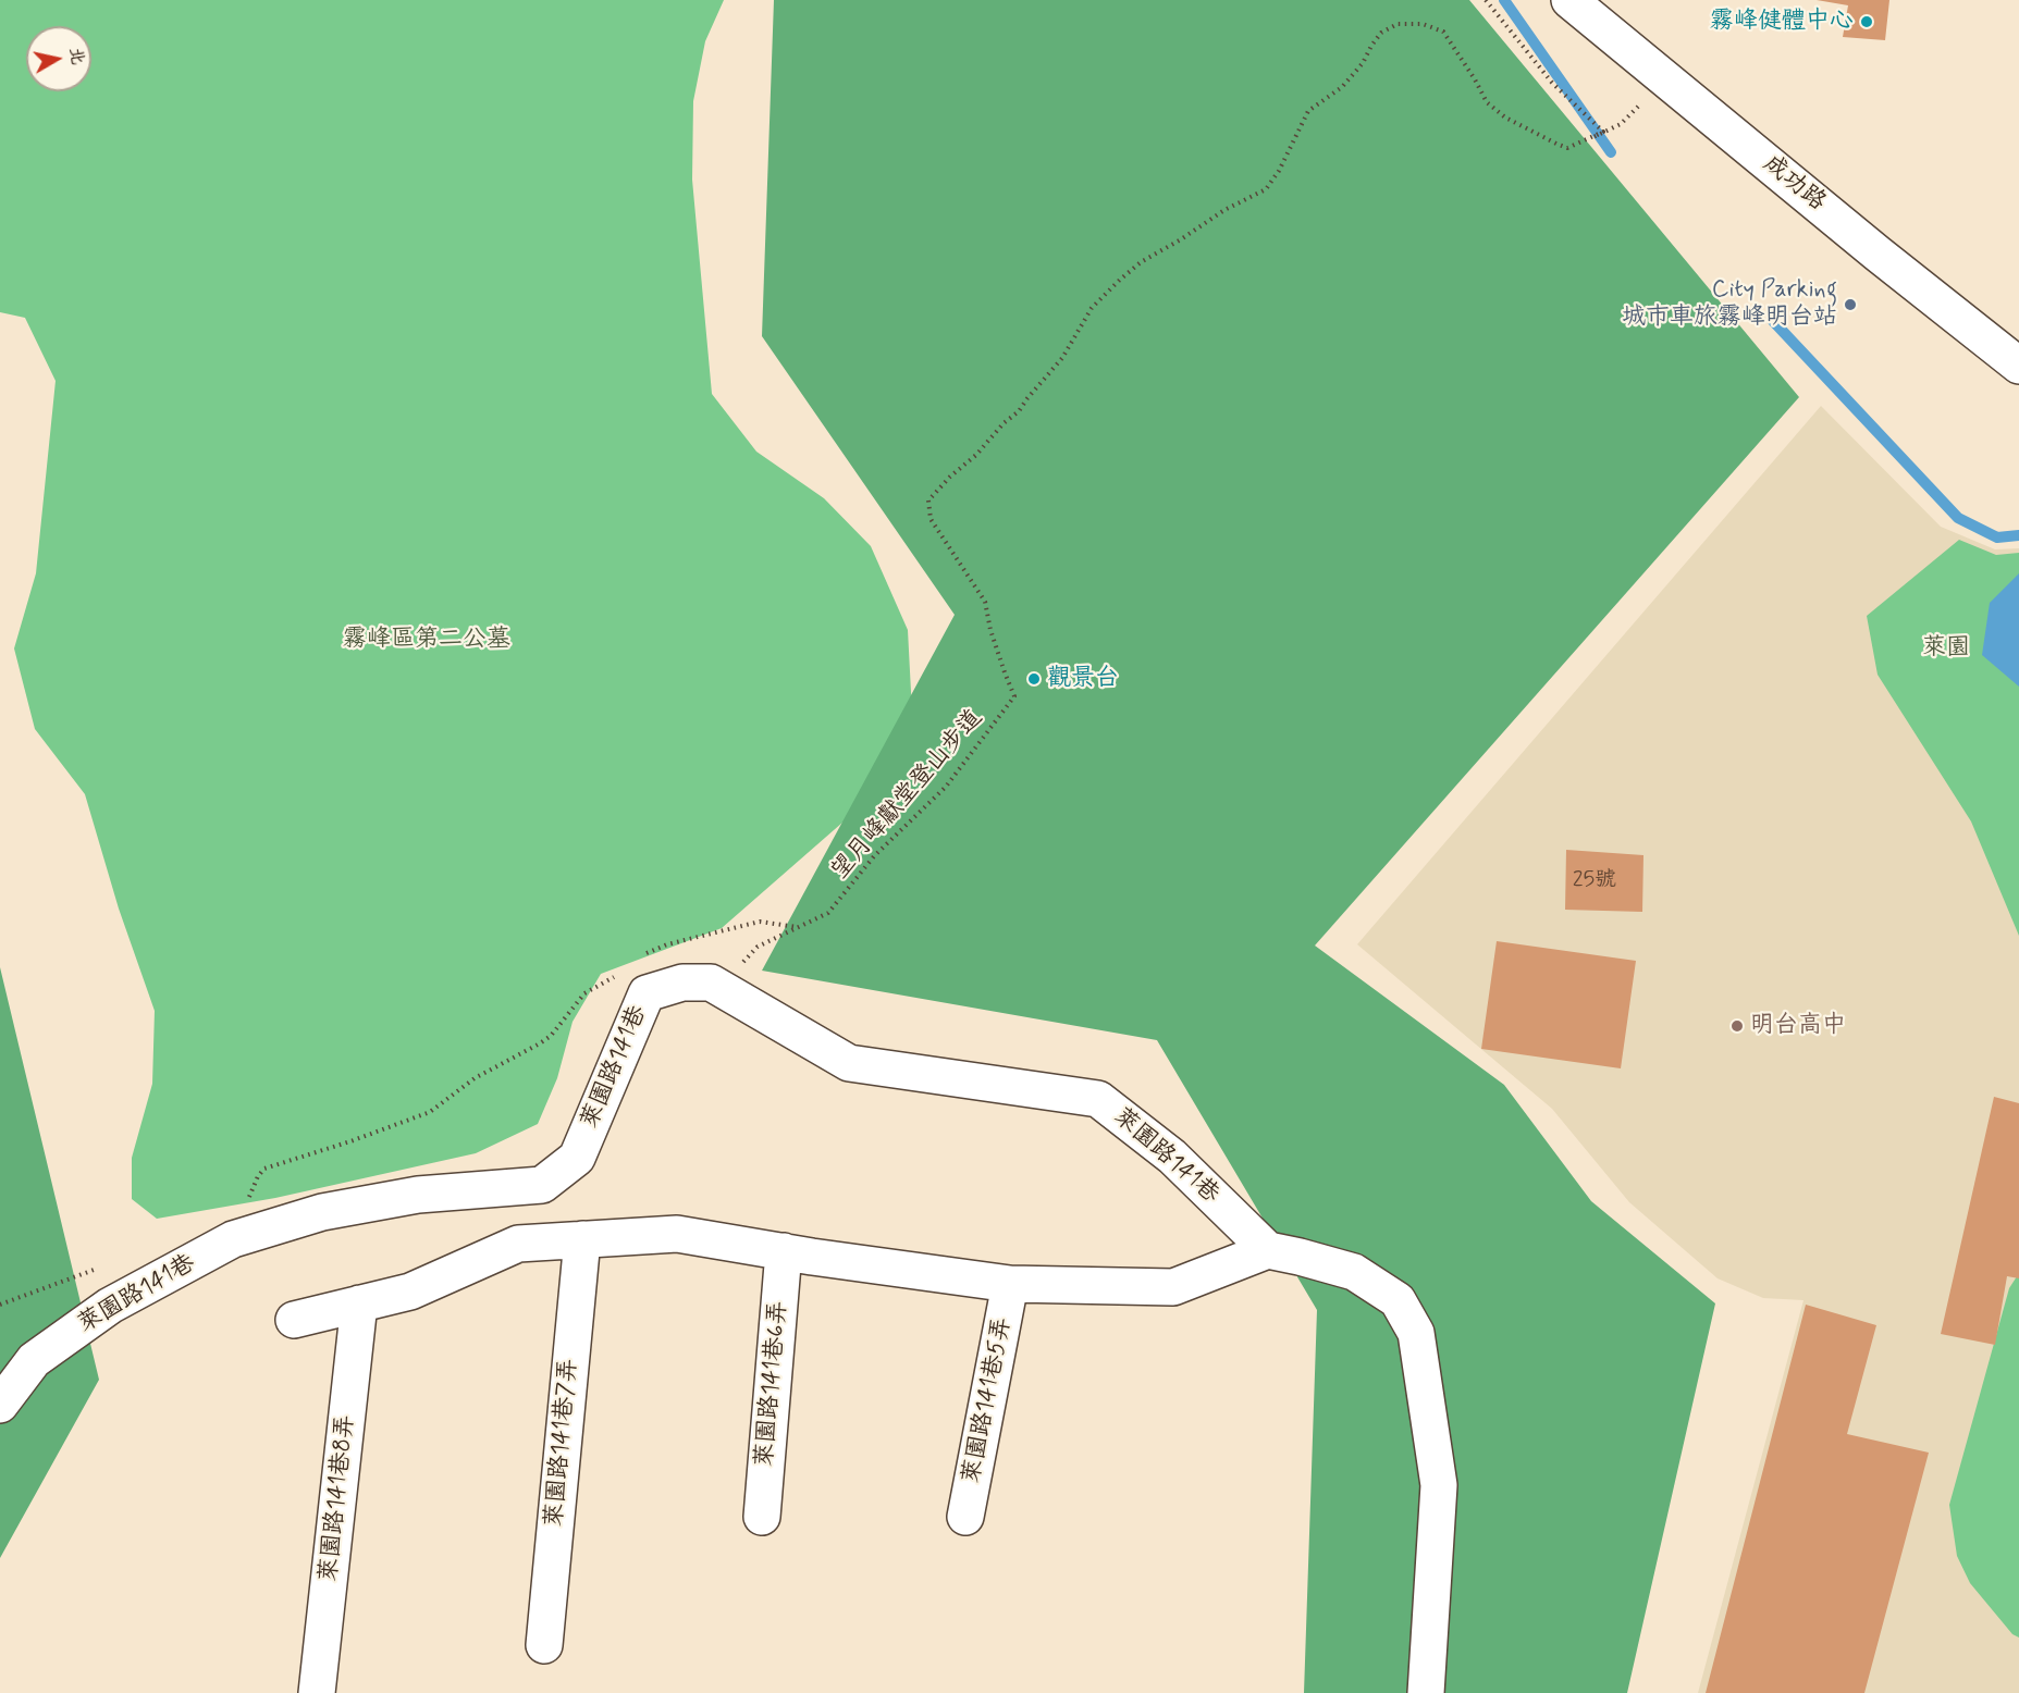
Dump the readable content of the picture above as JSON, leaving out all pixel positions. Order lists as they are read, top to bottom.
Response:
{
  "streets": {
    "street": [
      "成功路",
      "萊園路141巷",
      "萊園路141巷6弄",
      "萊園路141巷5弄",
      "萊園路141巷7弄",
      "萊園路141巷8弄"
    ],
    "path": ["望月峰獻堂登山步道"]
  },
  "crossings": [
    ["成功路", "望月峰獻堂登山步道"],
    ["望月峰獻堂登山步道", "萊園路141巷"]
  ],
  "parks": ["霧峰區第二公墓", "萊園"],
  "places": [
    "霧峰健體中心",
    "City Parking 城市車旅霧峰明台站",
    "觀景台",
    "明台高中"
  ],
  "house_numbers": ["25號"],
  "north": "right"
}
